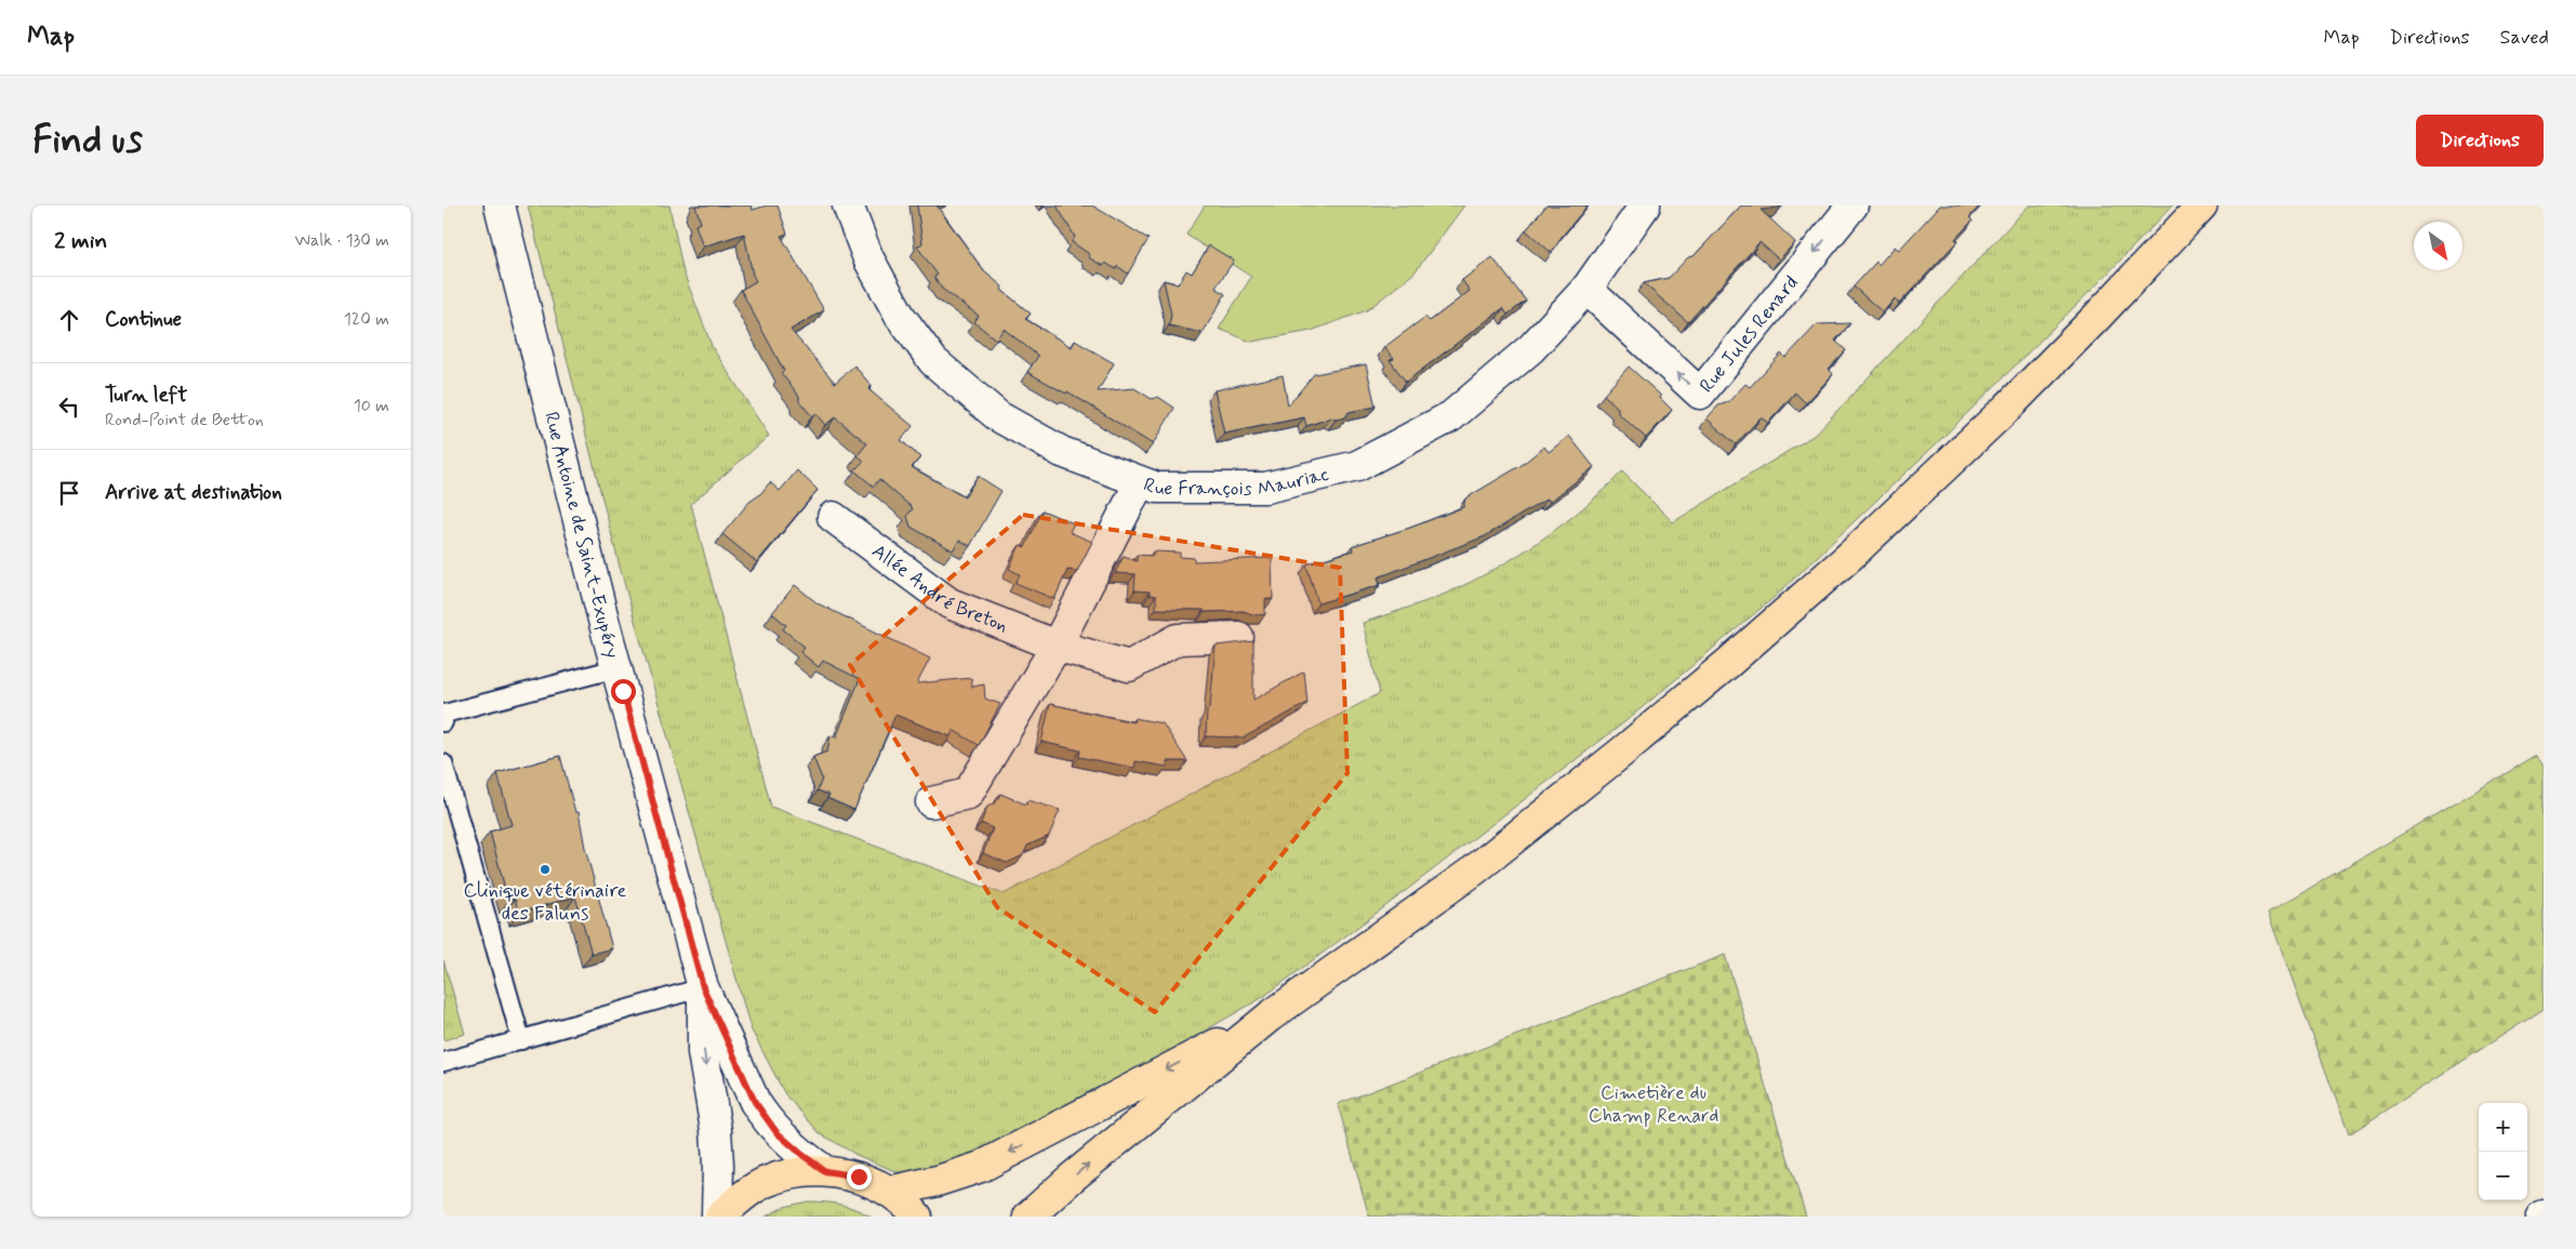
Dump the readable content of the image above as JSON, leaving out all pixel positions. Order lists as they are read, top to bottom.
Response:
{
  "streets": {
    "street": [
      "Rue Jules Renard",
      "Rue François Mauriac",
      "Rue Antoine de Saint-Exupéry",
      "Allée André Breton"
    ]
  },
  "crossings": [
    ["Rue Jules Renard", "Rue François Mauriac"]
  ],
  "parks": ["Cimetière du Champ Renard"],
  "places": ["Clinique vétérinaire des Faluns"],
  "north": "bottom right",
  "page": {
    "header": "Map",
    "nav": ["Map", "Directions", "Saved"],
    "buttons": "Directions",
    "title": "Find us",
    "heading": ["2 min", "Walk · 130 m"],
    "list": [
      ["Continue", "120 m"],
      ["Turn left", "Rond-Point de Betton", "10 m"],
      "Arrive at destination"
    ],
    "map_buttons": ["+", "−"]
  }
}
